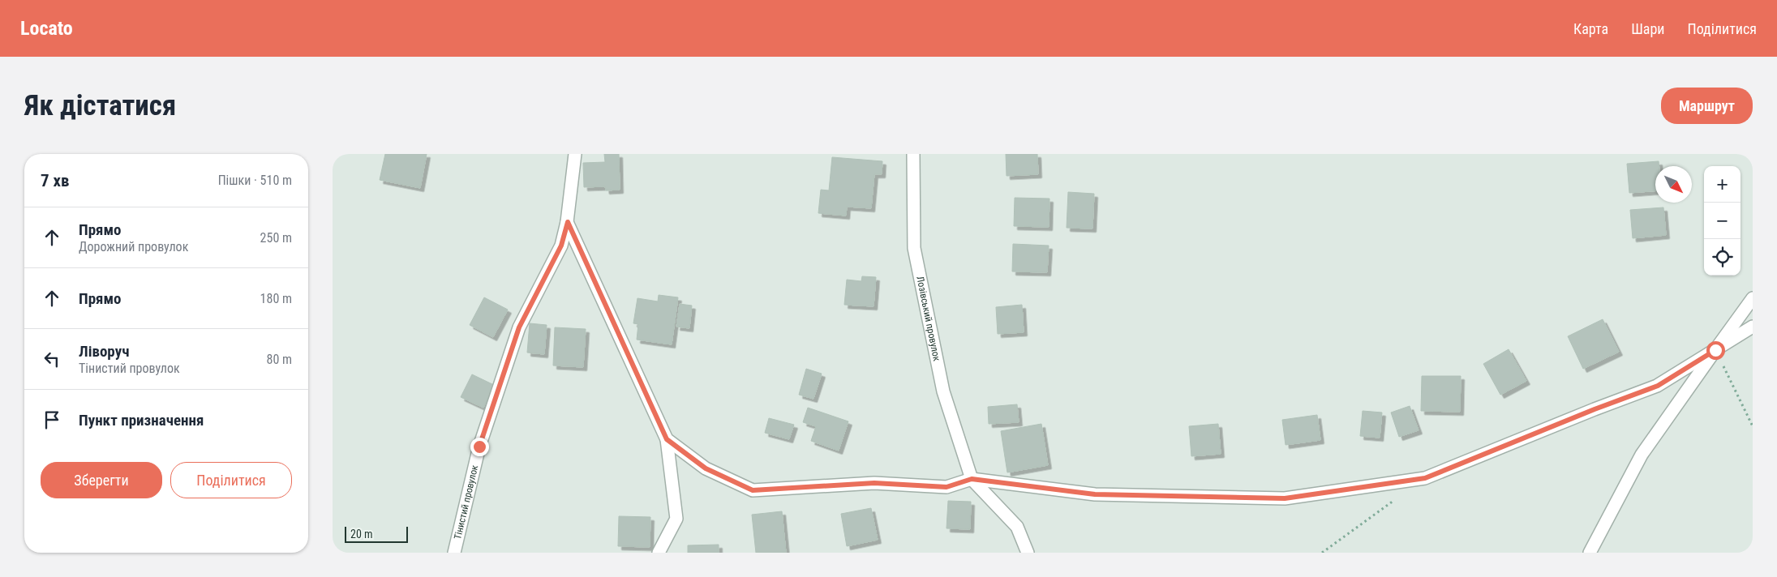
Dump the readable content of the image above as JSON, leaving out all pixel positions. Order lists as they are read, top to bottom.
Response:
{
  "streets": {
    "street": ["Лозівський провулок", "Тінистий провулок"]
  },
  "scale_bar": "20 m",
  "north": "bottom right",
  "page": {
    "header": "Locato",
    "nav": ["Карта", "Шари", "Поділитися"],
    "buttons": [
      "Маршрут",
      ["Зберегти", "Поділитися"]
    ],
    "title": "Як дістатися",
    "heading": ["7 хв", "Пішки · 510 m"],
    "map_buttons": ["+", "−"],
    "list": [
      ["Прямо", "Дорожний провулок", "250 m"],
      ["Прямо", "180 m"],
      ["Ліворуч", "Тінистий провулок", "80 m"],
      "Пункт призначення"
    ],
    "scale": "20 m"
  }
}
